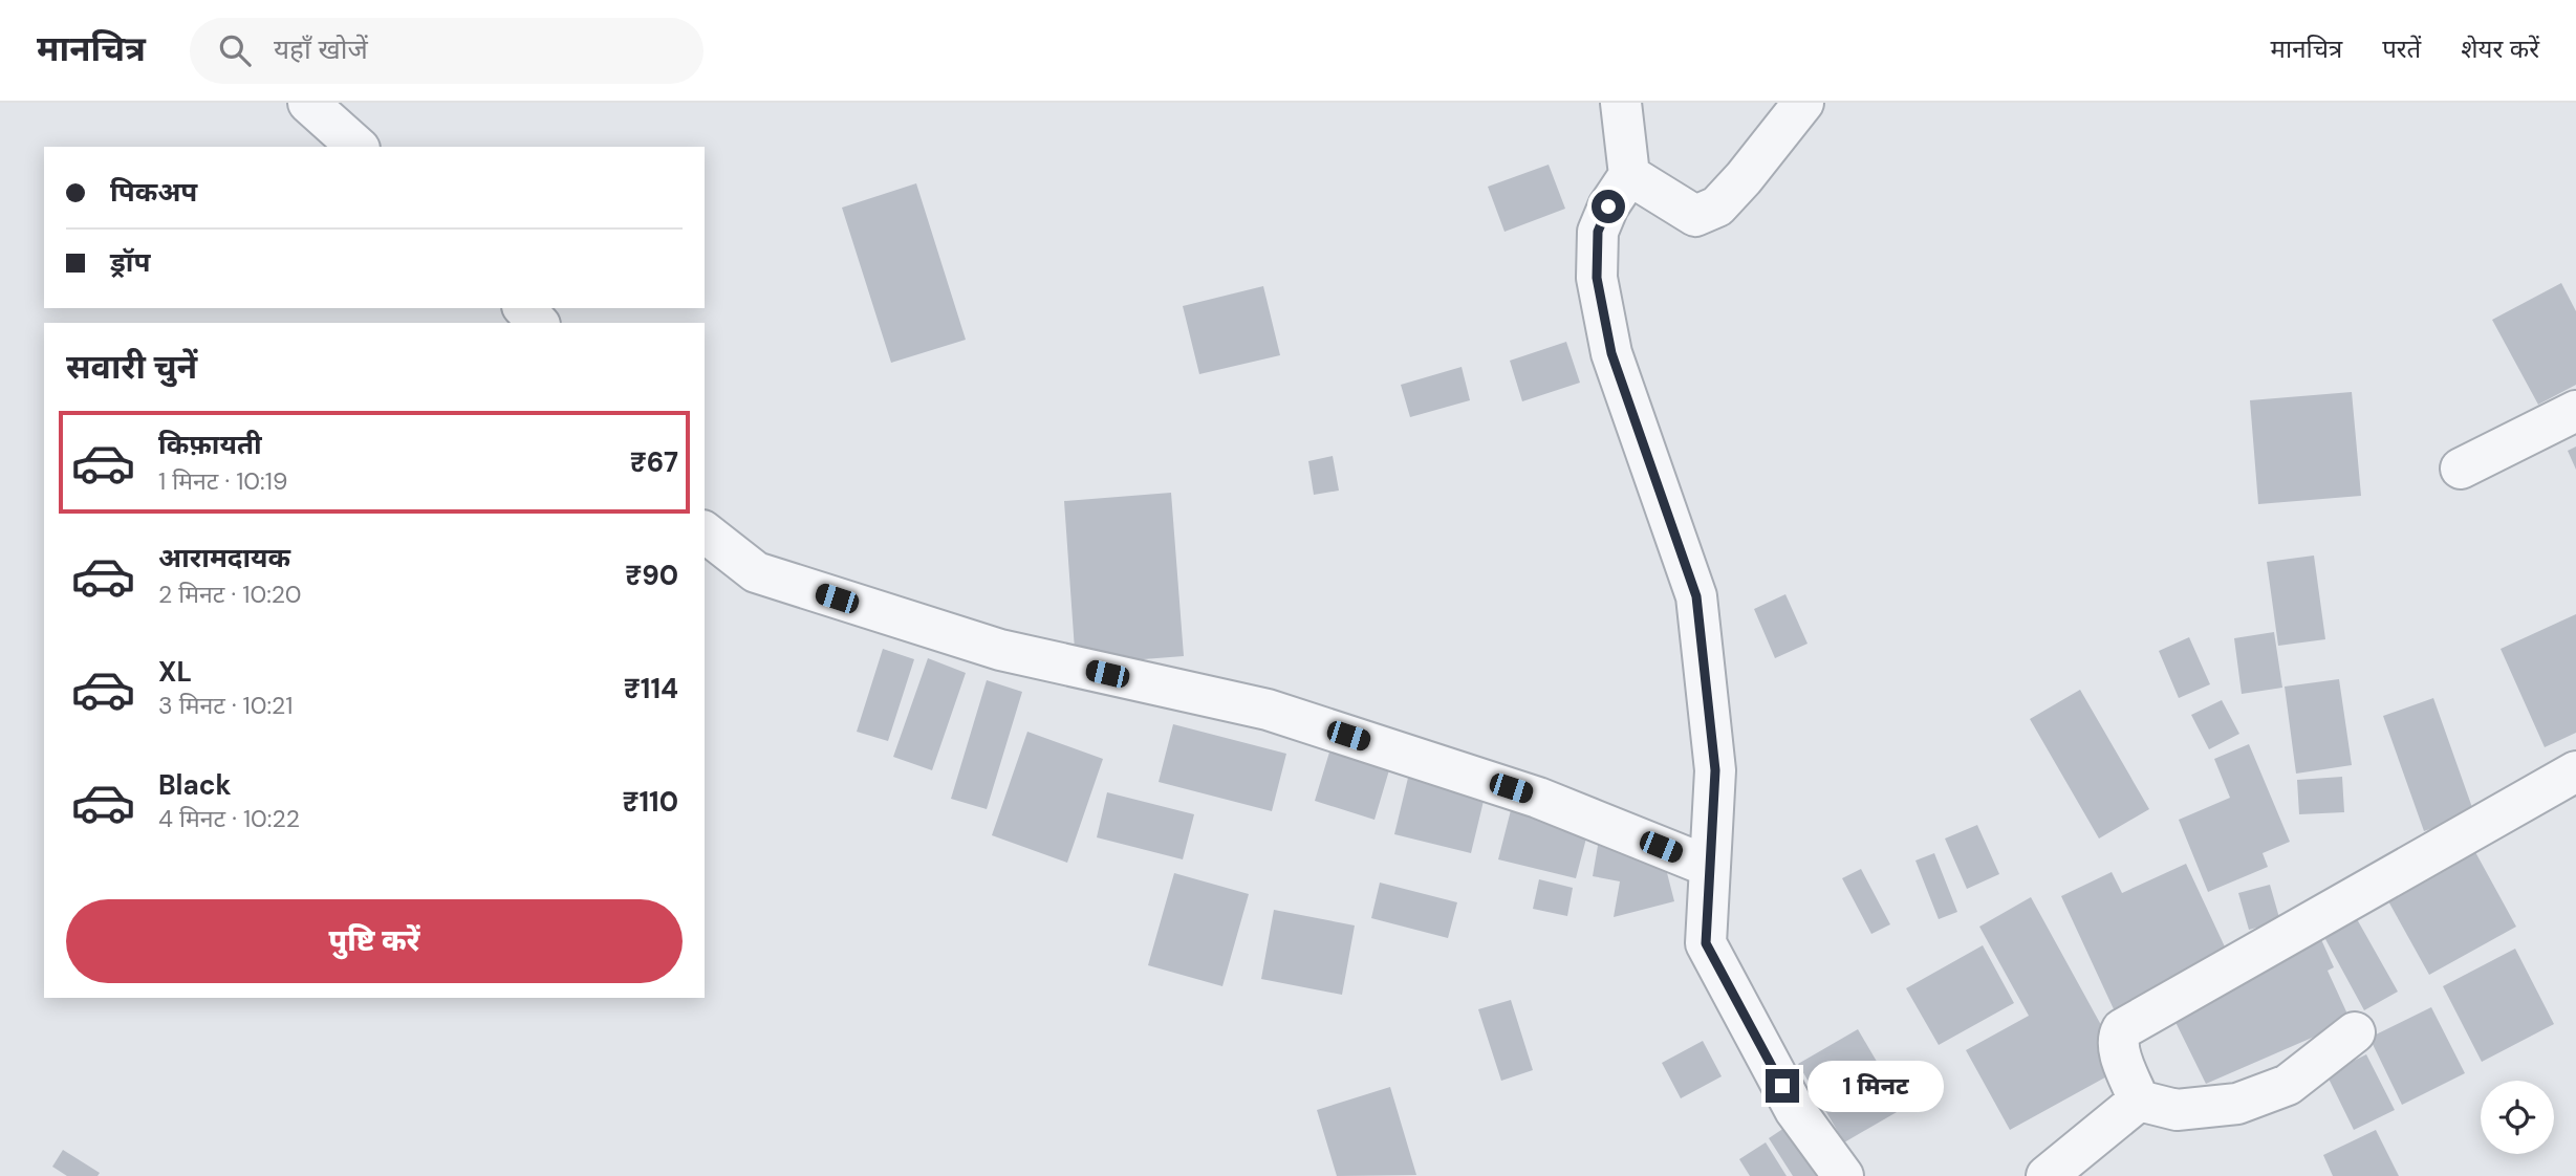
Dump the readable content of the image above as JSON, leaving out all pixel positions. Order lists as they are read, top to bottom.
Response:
{
  "page": {
    "header": "मानचित्र",
    "search": "यहाँ खोजें",
    "nav": ["मानचित्र", "परतें", "शेयर करें"],
    "banner": ["पिकअप", "ड्रॉप"],
    "heading": "सवारी चुनें",
    "list": [
      {
        "name": "किफ़ायती",
        "note": "1 मिनट · 10:19",
        "value": "₹67"
      },
      {
        "name": "आरामदायक",
        "note": "2 मिनट · 10:20",
        "value": "₹90"
      },
      {
        "name": "XL",
        "note": "3 मिनट · 10:21",
        "value": "₹114"
      },
      {
        "name": "Black",
        "note": "4 मिनट · 10:22",
        "value": "₹110"
      }
    ],
    "buttons": "पुष्टि करें",
    "bubble": "1 मिनट"
  }
}
